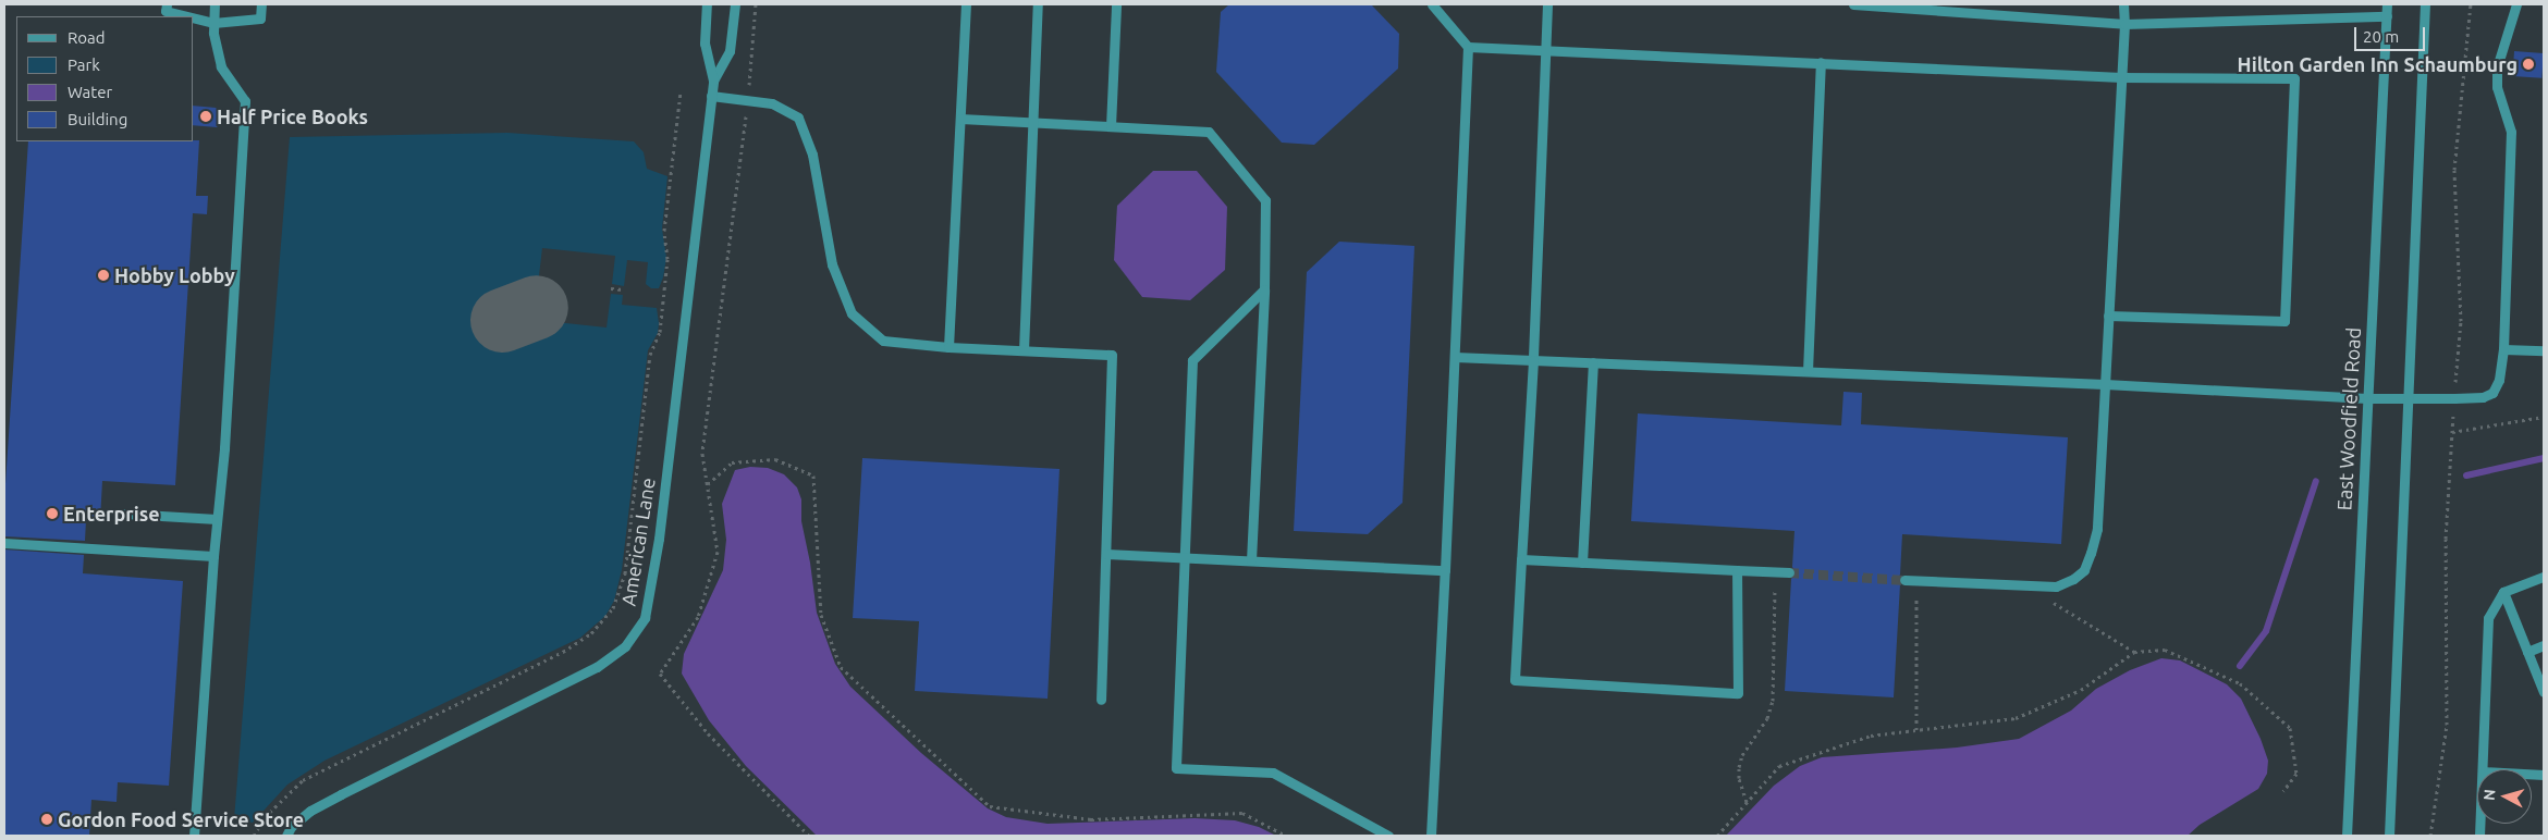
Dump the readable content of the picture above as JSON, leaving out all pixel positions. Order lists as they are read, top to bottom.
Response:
{
  "streets": {
    "street": ["East Woodfield Road", "American Lane"]
  },
  "places": [
    "Hilton Garden Inn Schaumburg",
    "Half Price Books",
    "Hobby Lobby",
    "Enterprise",
    "Gordon Food Service Store"
  ],
  "legend": [
    "Road",
    "Park",
    "Water",
    "Building"
  ],
  "scale_bar": "20 m",
  "north": "left"
}
